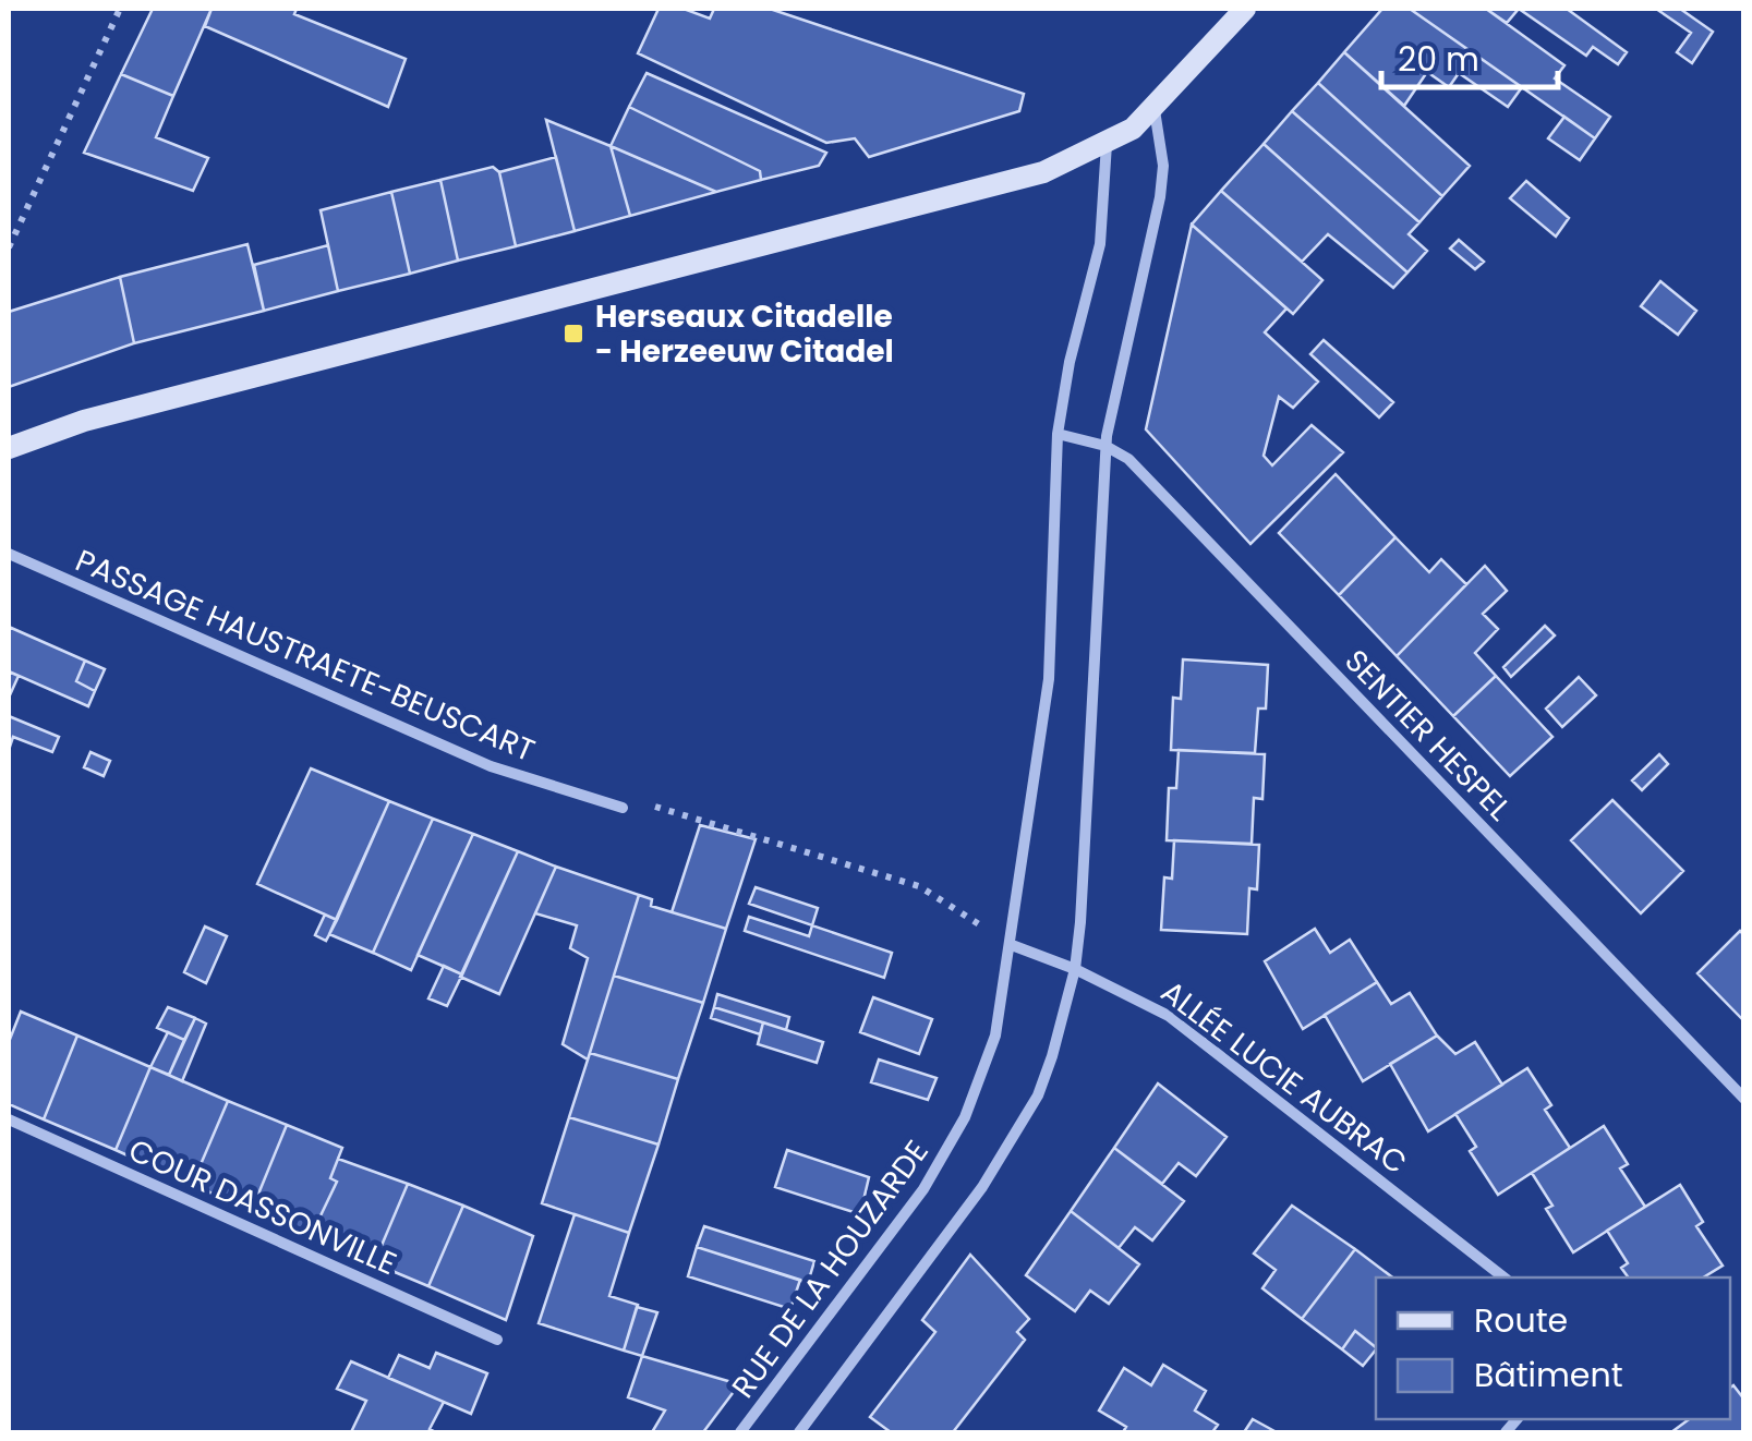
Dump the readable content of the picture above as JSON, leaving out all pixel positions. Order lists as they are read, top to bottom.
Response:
{
  "streets": {
    "street": [
      "PASSAGE HAUSTRAETE-BEUSCART",
      "SENTIER HESPEL",
      "ALLÉE LUCIE AUBRAC",
      "COUR DASSONVILLE",
      "RUE DE LA HOUZARDE"
    ]
  },
  "crossings": [
    ["SENTIER HESPEL", "RUE DE LA HOUZARDE"],
    ["ALLÉE LUCIE AUBRAC", "RUE DE LA HOUZARDE"]
  ],
  "places": {
    "transit": ["Herseaux Citadelle - Herzeeuw Citadel"]
  },
  "legend": ["Route", "Bâtiment"],
  "scale_bar": "20 m"
}
